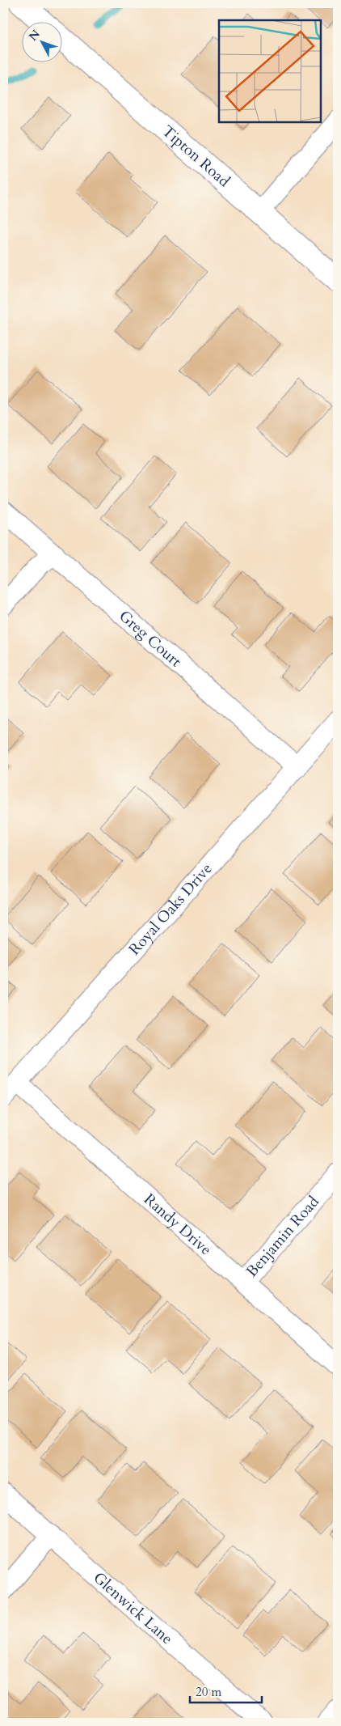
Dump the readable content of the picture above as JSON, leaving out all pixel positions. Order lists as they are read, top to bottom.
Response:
{
  "streets": {
    "street": [
      "Tipton Road",
      "Greg Court",
      "Royal Oaks Drive",
      "Randy Drive",
      "Benjamin Road",
      "Glenwick Lane"
    ]
  },
  "crossings": [
    ["Greg Court", "Royal Oaks Drive"],
    ["Royal Oaks Drive", "Randy Drive"],
    ["Randy Drive", "Benjamin Road"]
  ],
  "scale_bar": "20 m",
  "north": "top left"
}
